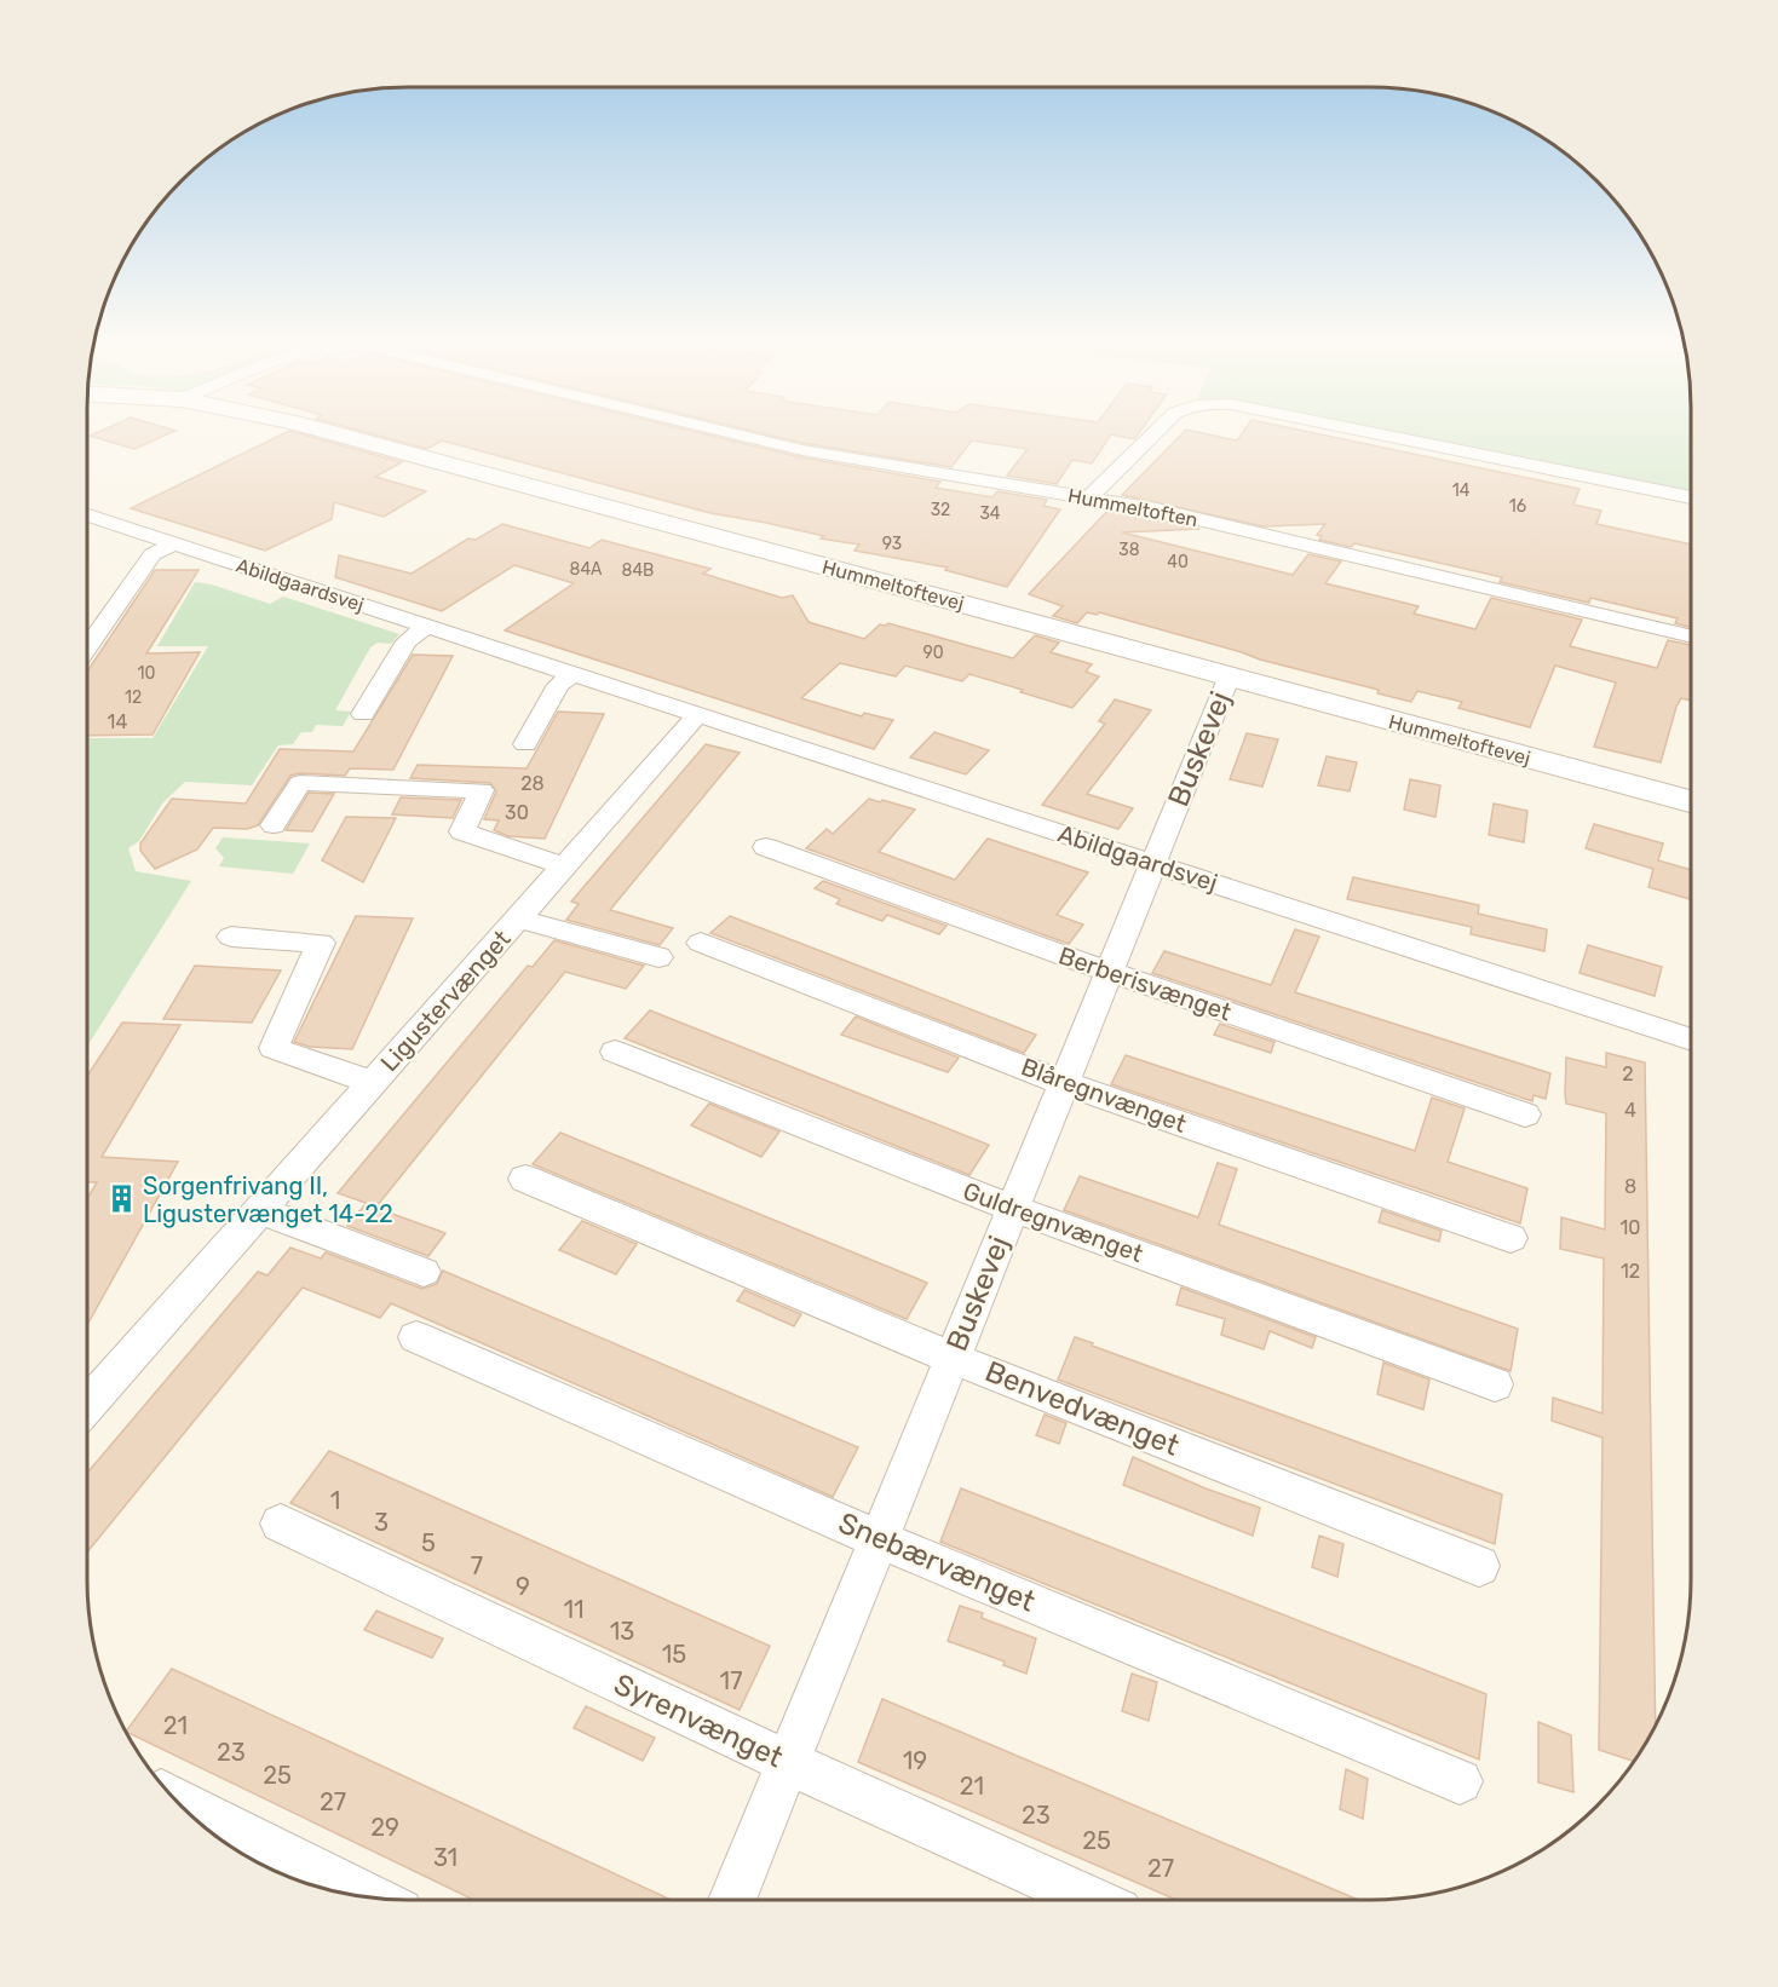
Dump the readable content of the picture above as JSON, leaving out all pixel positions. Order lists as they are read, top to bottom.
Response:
{
  "streets": {
    "street": [
      "Hummeltoften",
      "Abildgaardsvej",
      "Hummeltoftevej",
      "Buskevej",
      "Berberisvænget",
      "Ligustervænget",
      "Blåregnvænget",
      "Guldregnvænget",
      "Benvedvænget",
      "Snebærvænget",
      "Syrenvænget"
    ]
  },
  "crossings": [
    ["Abildgaardsvej", "Buskevej"],
    ["Abildgaardsvej", "Ligustervænget"],
    ["Hummeltoftevej", "Buskevej"],
    ["Buskevej", "Berberisvænget"],
    ["Buskevej", "Blåregnvænget"],
    ["Buskevej", "Guldregnvænget"],
    ["Buskevej", "Benvedvænget"],
    ["Buskevej", "Snebærvænget"],
    ["Buskevej", "Syrenvænget"]
  ],
  "places": {
    "building": ["Sorgenfrivang II, Ligustervænget 14-22"]
  },
  "house_numbers": [
    "14",
    "16",
    "32",
    "34",
    "93",
    "38",
    "40",
    "84A",
    "84B",
    "90",
    "10",
    "12",
    "14",
    "28",
    "30",
    "2",
    "4",
    "8",
    "10",
    "12",
    "1",
    "3",
    "5",
    "7",
    "9",
    "11",
    "13",
    "15",
    "17",
    "21",
    "23",
    "19",
    "25",
    "21",
    "27",
    "23",
    "29",
    "25",
    "31",
    "27"
  ]
}
